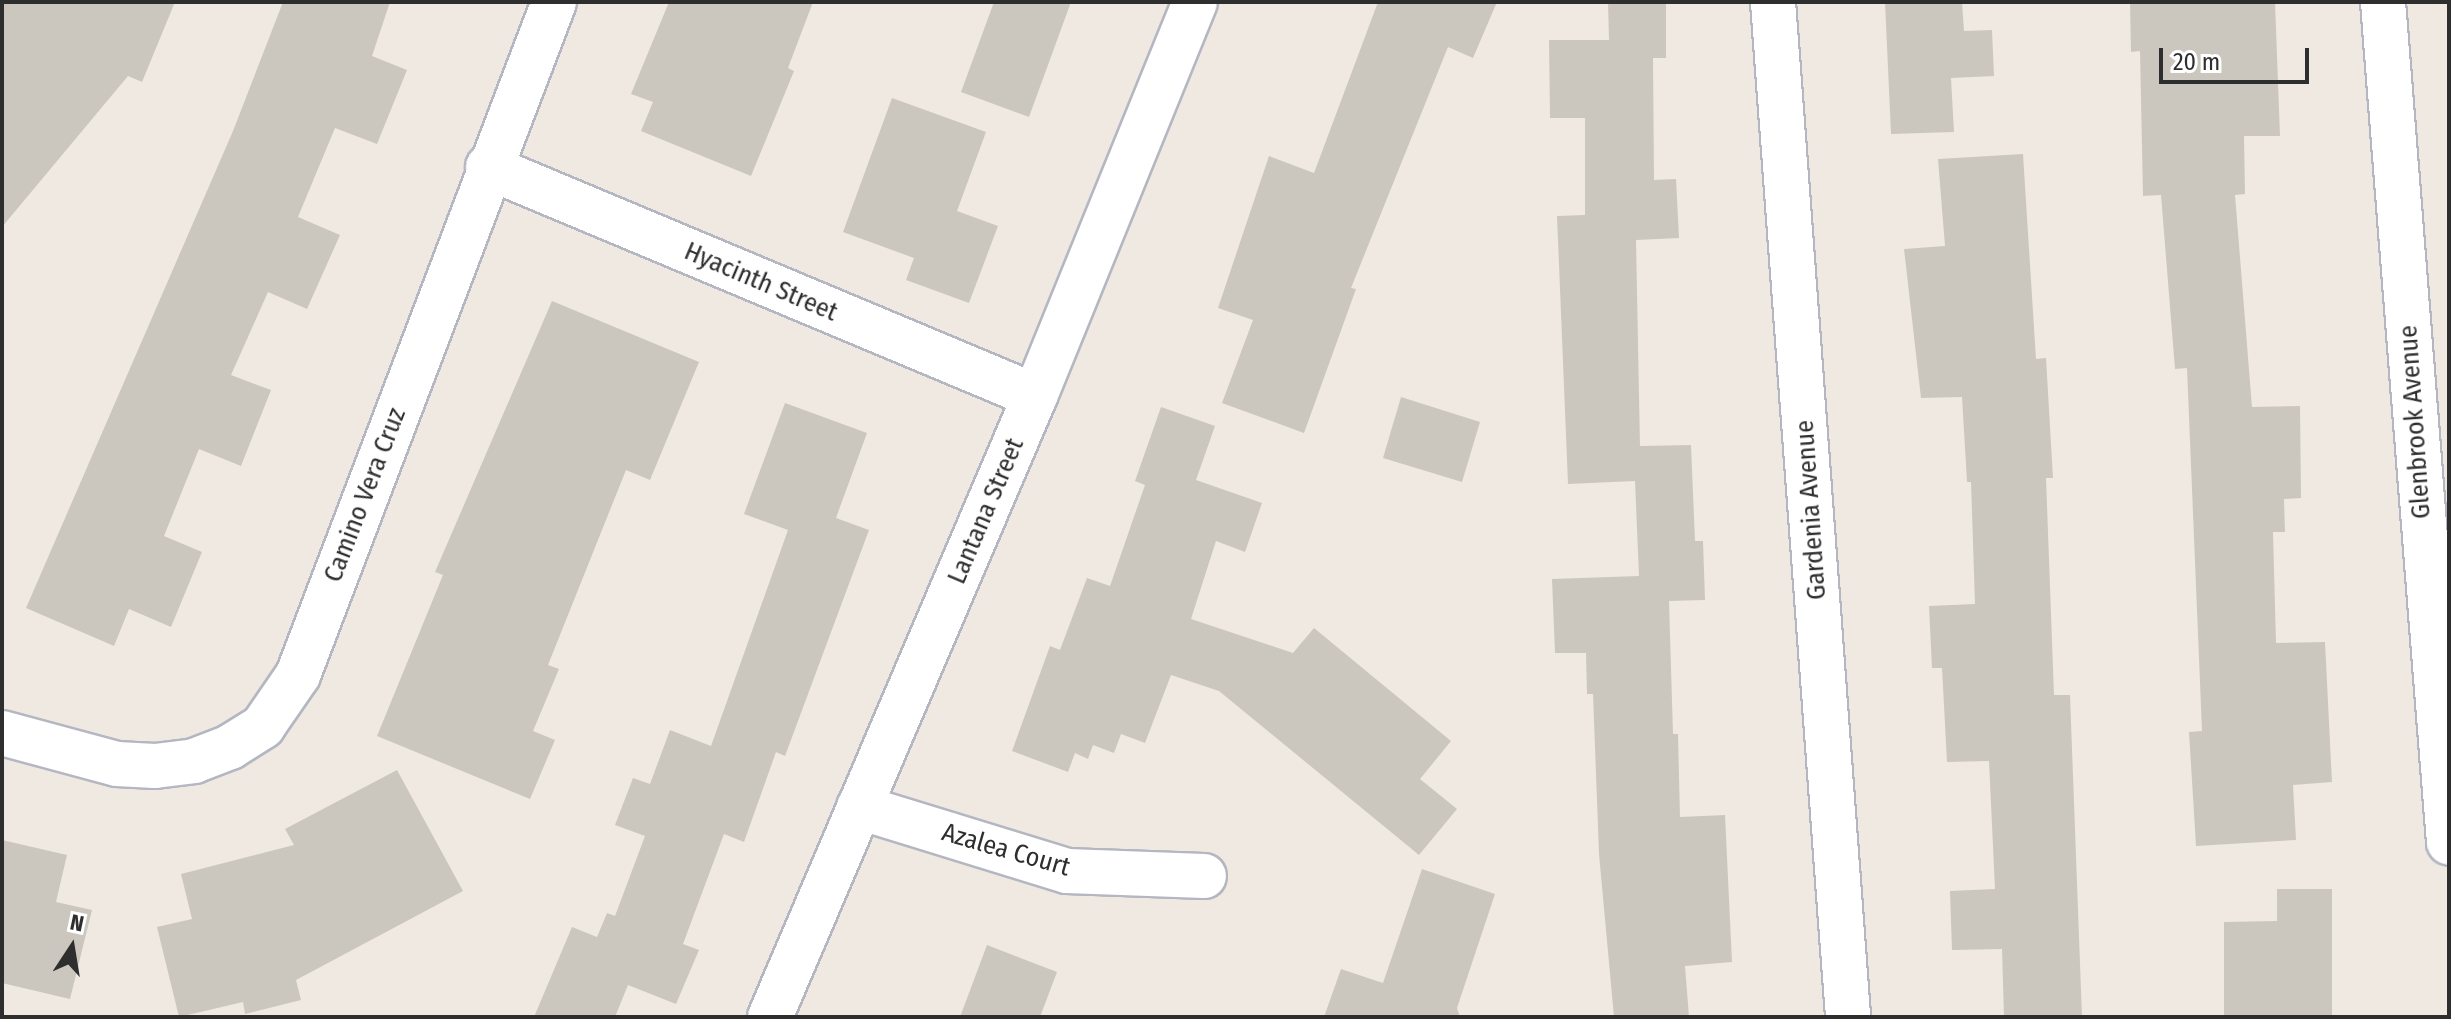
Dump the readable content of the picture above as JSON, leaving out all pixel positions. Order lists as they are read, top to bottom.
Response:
{
  "streets": {
    "street": [
      "Hyacinth Street",
      "Glenbrook Avenue",
      "Camino Vera Cruz",
      "Gardenia Avenue",
      "Lantana Street",
      "Azalea Court"
    ]
  },
  "crossings": [
    ["Hyacinth Street", "Camino Vera Cruz"],
    ["Hyacinth Street", "Lantana Street"],
    ["Lantana Street", "Azalea Court"]
  ],
  "scale_bar": "20 m",
  "north": "top"
}
